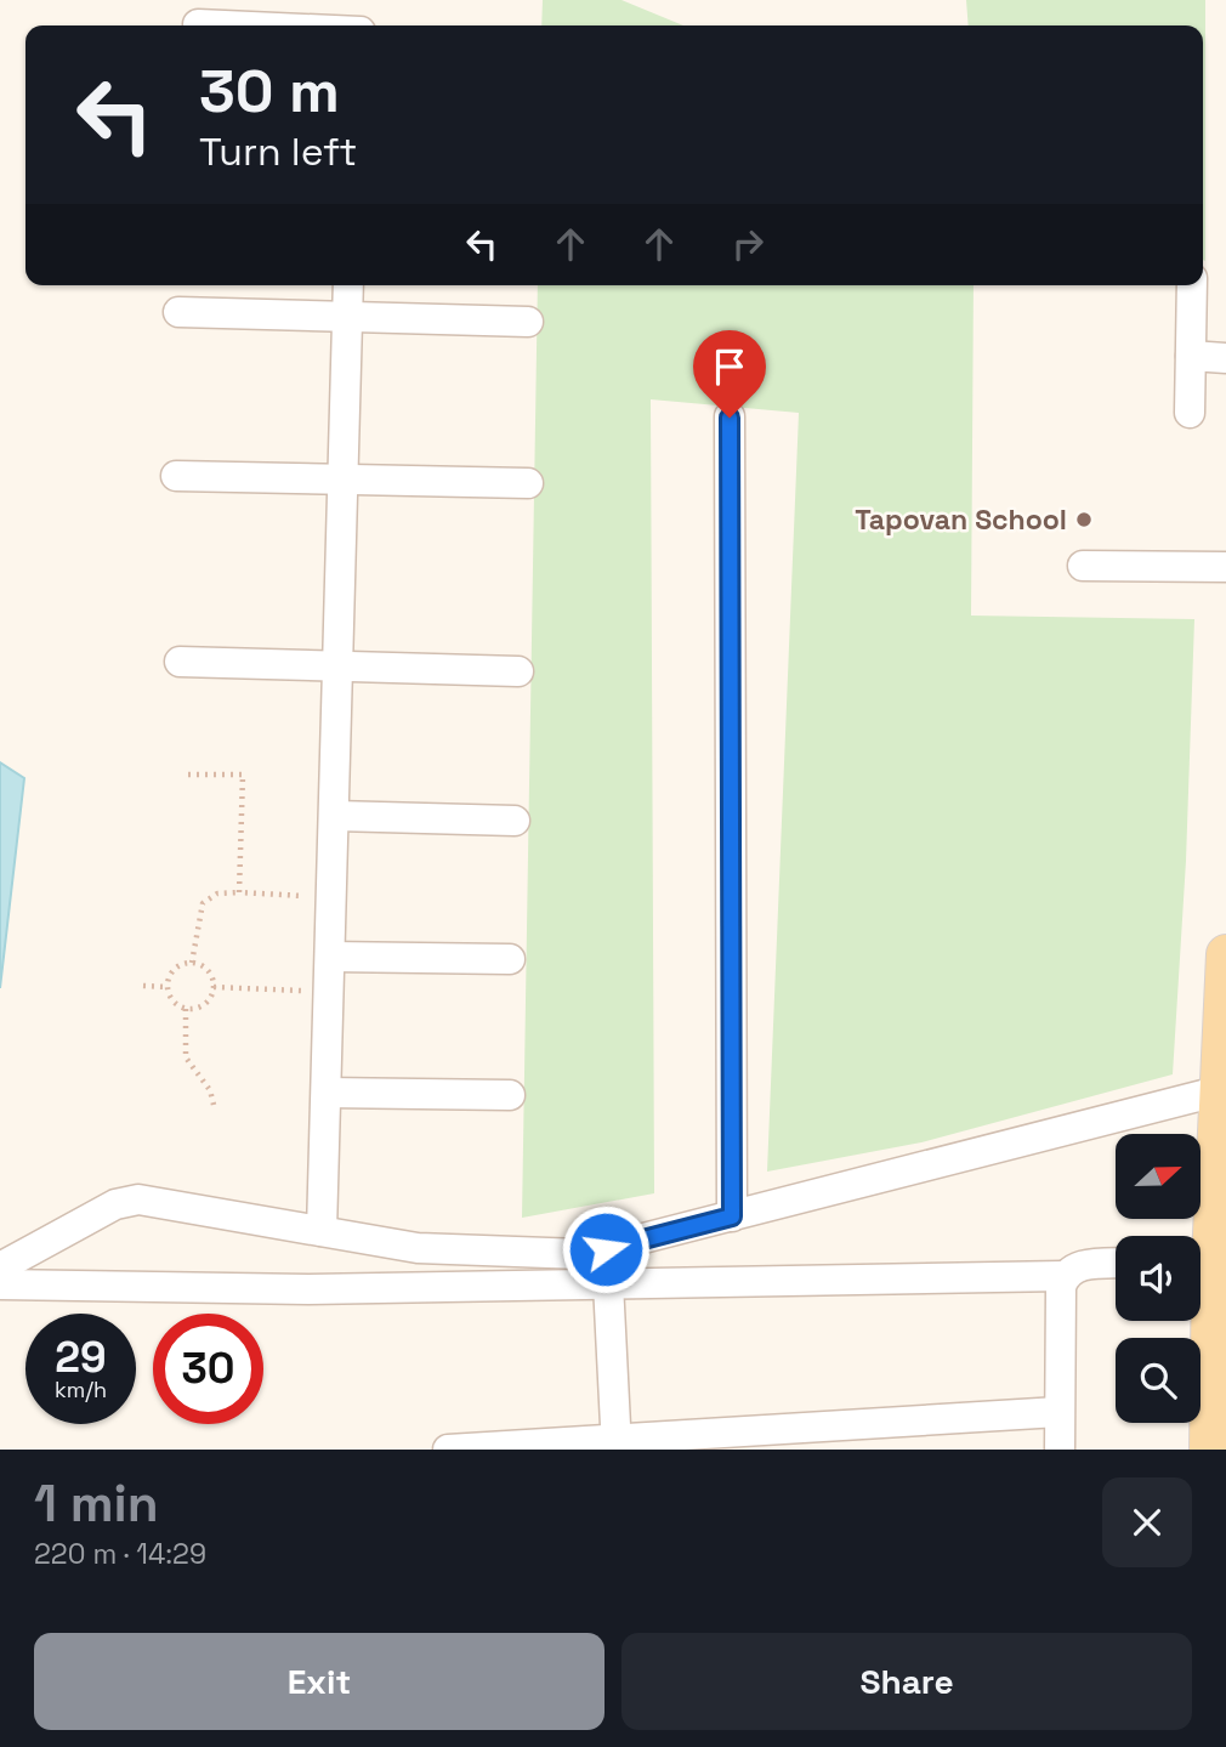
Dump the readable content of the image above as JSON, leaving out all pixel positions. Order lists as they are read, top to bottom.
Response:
{
  "places": ["Tapovan School"],
  "north": "right",
  "page": {
    "turn": ["30 m", "Turn left"],
    "speed": "29 km/h",
    "limit": "30",
    "heading": ["1 min", "220 m · 14:29"],
    "buttons": ["Exit", "Share"]
  }
}
